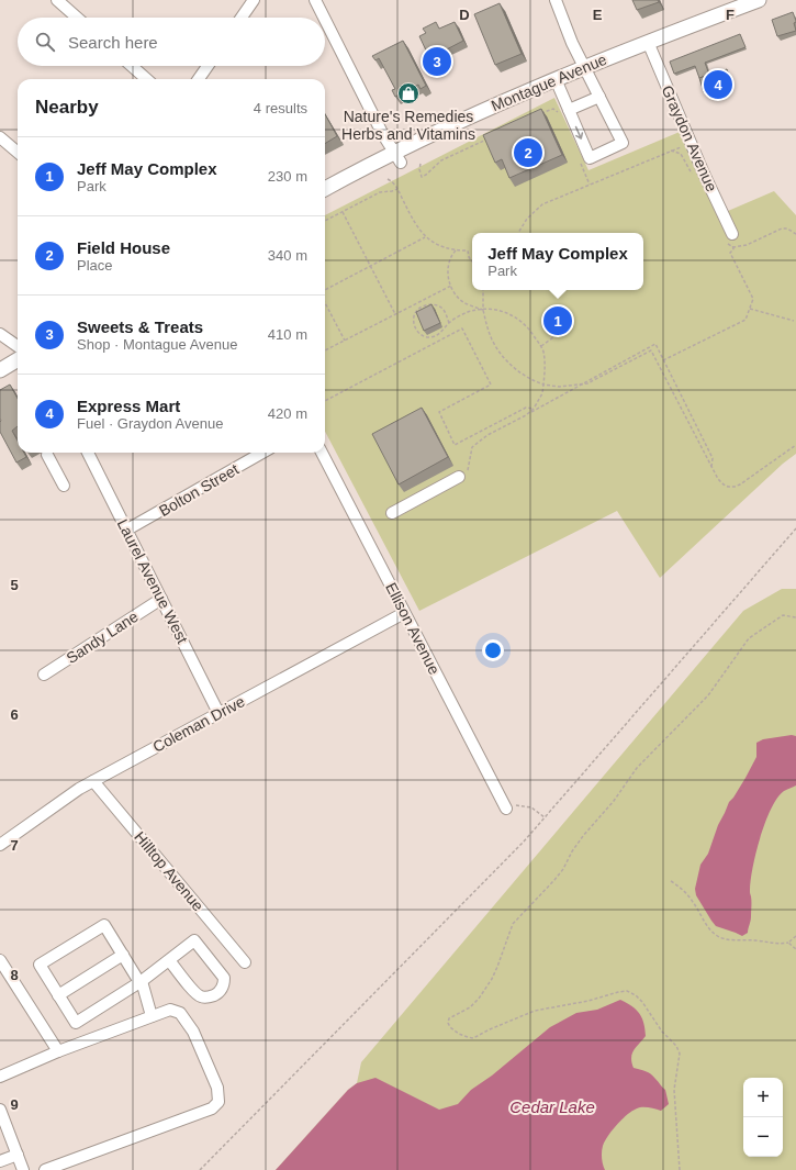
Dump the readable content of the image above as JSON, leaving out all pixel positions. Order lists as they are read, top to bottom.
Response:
{
  "streets": {
    "main road": ["Montague Avenue"],
    "street": [
      "Graydon Avenue",
      "Bolton Street",
      "Laurel Avenue West",
      "Ellison Avenue",
      "Sandy Lane",
      "Coleman Drive",
      "Hilltop Avenue"
    ]
  },
  "crossings": [
    ["Montague Avenue", "Graydon Avenue"],
    ["Bolton Street", "Laurel Avenue West"],
    ["Laurel Avenue West", "Sandy Lane"],
    ["Laurel Avenue West", "Coleman Drive"],
    ["Ellison Avenue", "Coleman Drive"],
    ["Coleman Drive", "Hilltop Avenue"]
  ],
  "water": ["Cedar Lake"],
  "places": {
    "shop": ["Nature's Remedies Herbs and Vitamins"]
  },
  "page": {
    "search": "Search here",
    "pins": [
      "3",
      "4",
      "2",
      "1"
    ],
    "heading": ["Nearby", "4 results"],
    "list": [
      {
        "mark": "1",
        "name": "Jeff May Complex",
        "note": "Park",
        "value": "230 m"
      },
      {
        "mark": "2",
        "name": "Field House",
        "note": "Place",
        "value": "340 m"
      },
      {
        "mark": "3",
        "name": "Sweets & Treats",
        "note": "Shop · Montague Avenue",
        "value": "410 m"
      },
      {
        "mark": "4",
        "name": "Express Mart",
        "note": "Fuel · Graydon Avenue",
        "value": "420 m"
      }
    ],
    "popup": ["Jeff May Complex", "Park"],
    "map_buttons": ["+", "−"]
  },
  "grid": {
    "columns": ["D", "E", "F"],
    "rows": [
      "5",
      "6",
      "7",
      "8",
      "9"
    ]
  }
}
